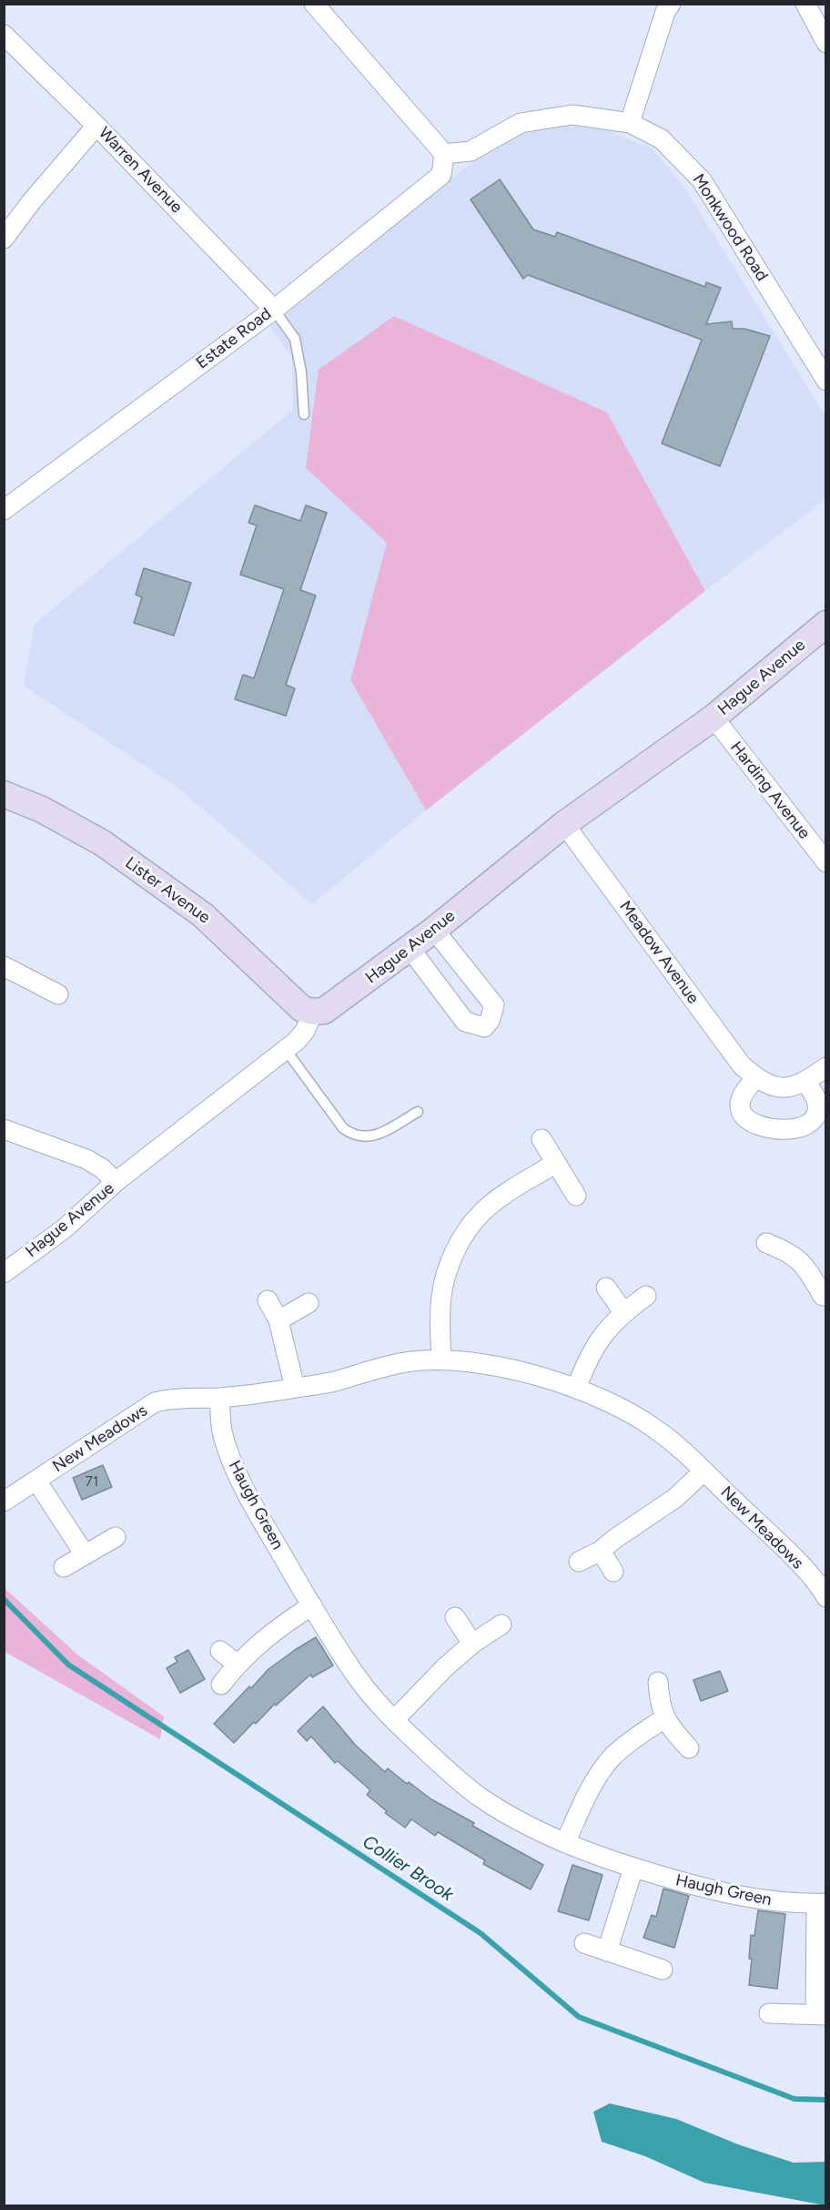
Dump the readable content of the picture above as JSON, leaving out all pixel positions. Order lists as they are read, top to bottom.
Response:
{
  "streets": {
    "street": [
      "Warren Avenue",
      "Monkwood Road",
      "Estate Road",
      "Hague Avenue",
      "Harding Avenue",
      "Lister Avenue",
      "Meadow Avenue",
      "New Meadows",
      "Haugh Green"
    ]
  },
  "crossings": [
    ["Warren Avenue", "Estate Road"],
    ["Monkwood Road", "Estate Road"],
    ["Hague Avenue", "Harding Avenue"],
    ["Hague Avenue", "Lister Avenue"],
    ["Hague Avenue", "Meadow Avenue"],
    ["New Meadows", "Haugh Green"]
  ],
  "water": ["Collier Brook"],
  "house_numbers": ["71"]
}
